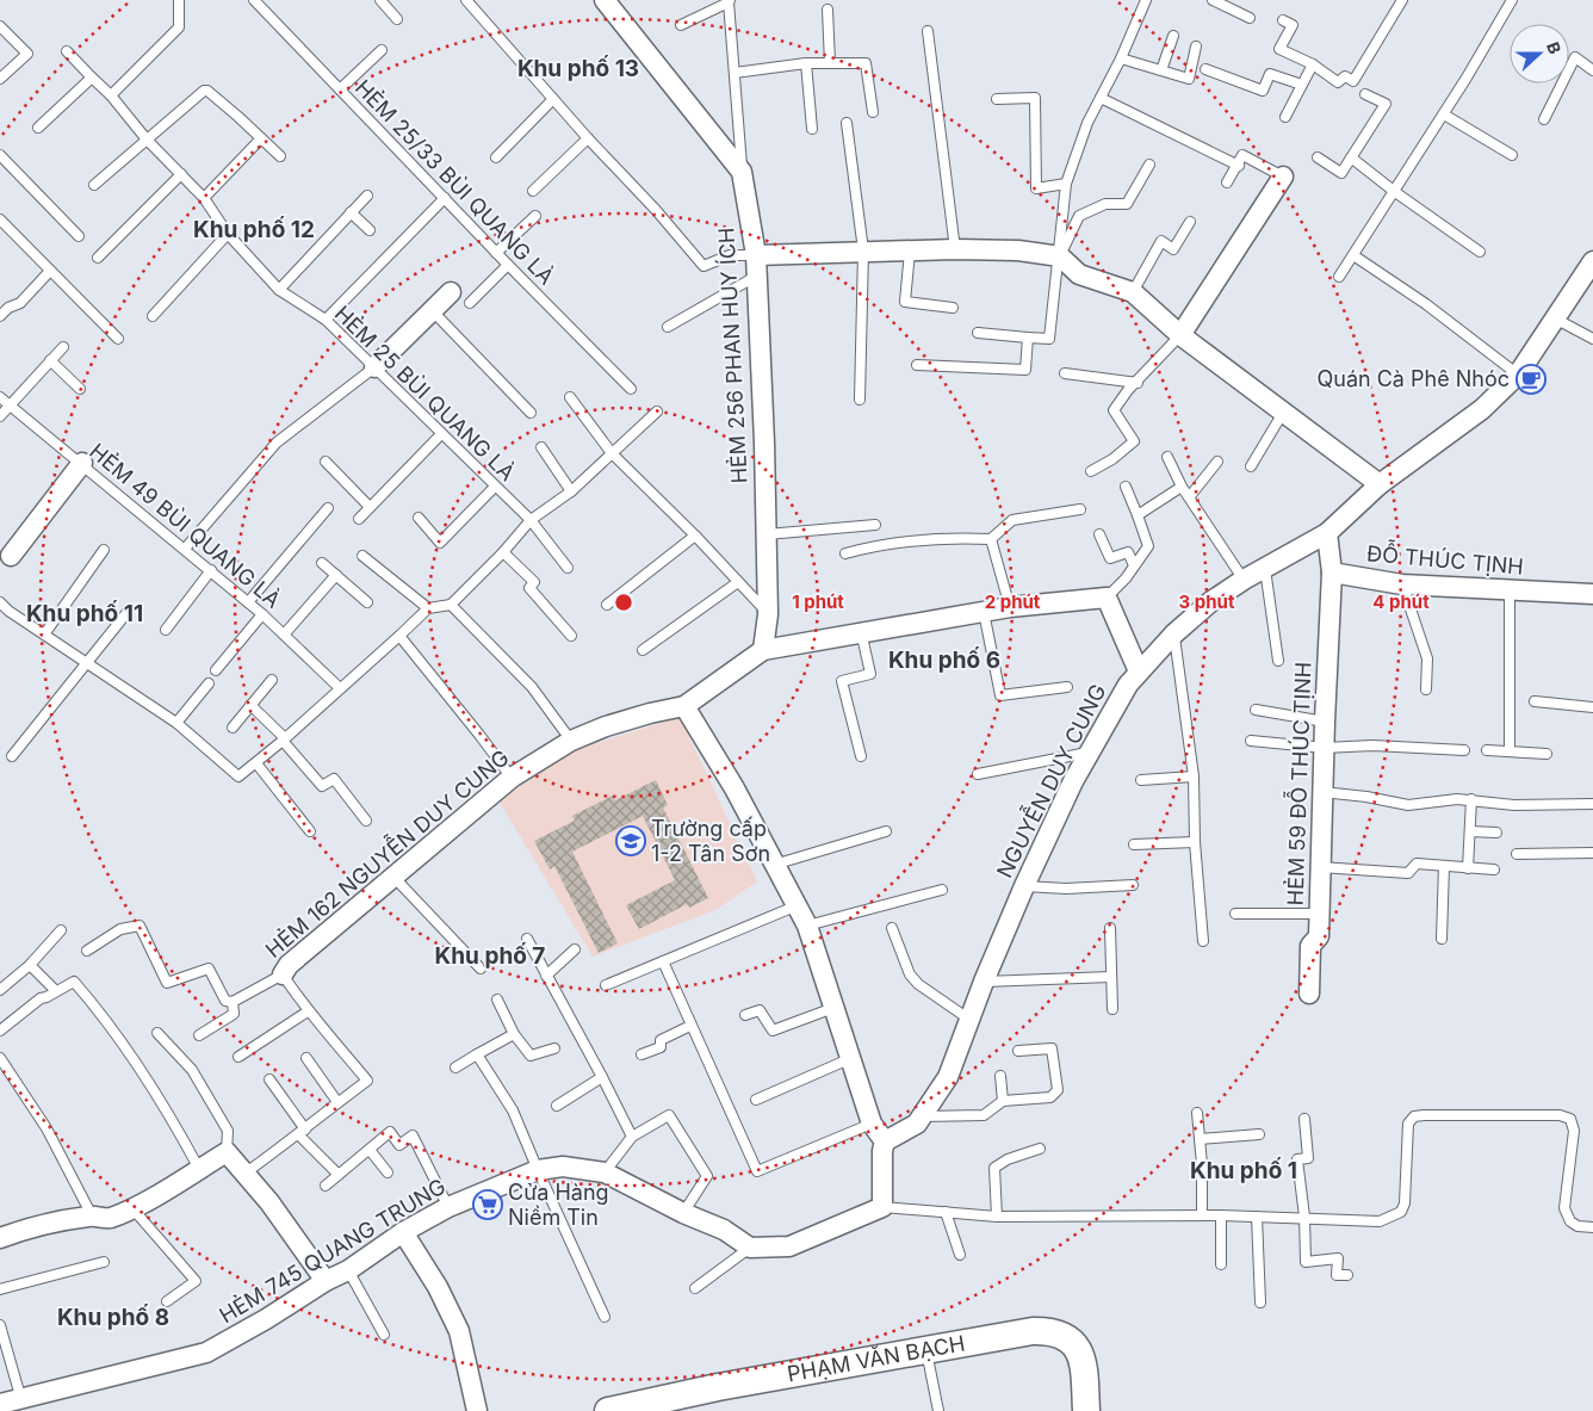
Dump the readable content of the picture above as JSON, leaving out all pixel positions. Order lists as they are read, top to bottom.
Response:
{
  "streets": {
    "street": [
      "HẺM 256 PHAN HUY ÍCH",
      "ĐỖ THÚC TỊNH",
      "NGUYỄN DUY CUNG",
      "HẺM 59 ĐỖ THÚC TỊNH",
      "HẺM 162 NGUYỄN DUY CUNG",
      "HẺM 745 QUANG TRUNG",
      "PHẠM VĂN BẠCH"
    ],
    "lane": ["HẺM 25/33 BÙI QUANG LÀ", "HẺM 25 BÙI QUANG LÀ", "HẺM 49 BÙI QUANG LÀ"]
  },
  "crossings": [
    ["HẺM 256 PHAN HUY ÍCH", "HẺM 162 NGUYỄN DUY CUNG"],
    ["ĐỖ THÚC TỊNH", "HẺM 59 ĐỖ THÚC TỊNH"]
  ],
  "districts": [
    "Khu phố 13",
    "Khu phố 12",
    "Khu phố 11",
    "Khu phố 6",
    "Khu phố 7",
    "Khu phố 1",
    "Khu phố 8"
  ],
  "places": {
    "cafe": ["Quán Cà Phê Nhóc"],
    "school or university": ["Trường cấp 1-2 Tân Sơn"],
    "supermarket": ["Cửa Hàng Niềm Tin"]
  },
  "north": "right",
  "rings": [
    "1 phút",
    "2 phút",
    "3 phút",
    "4 phút"
  ]
}
